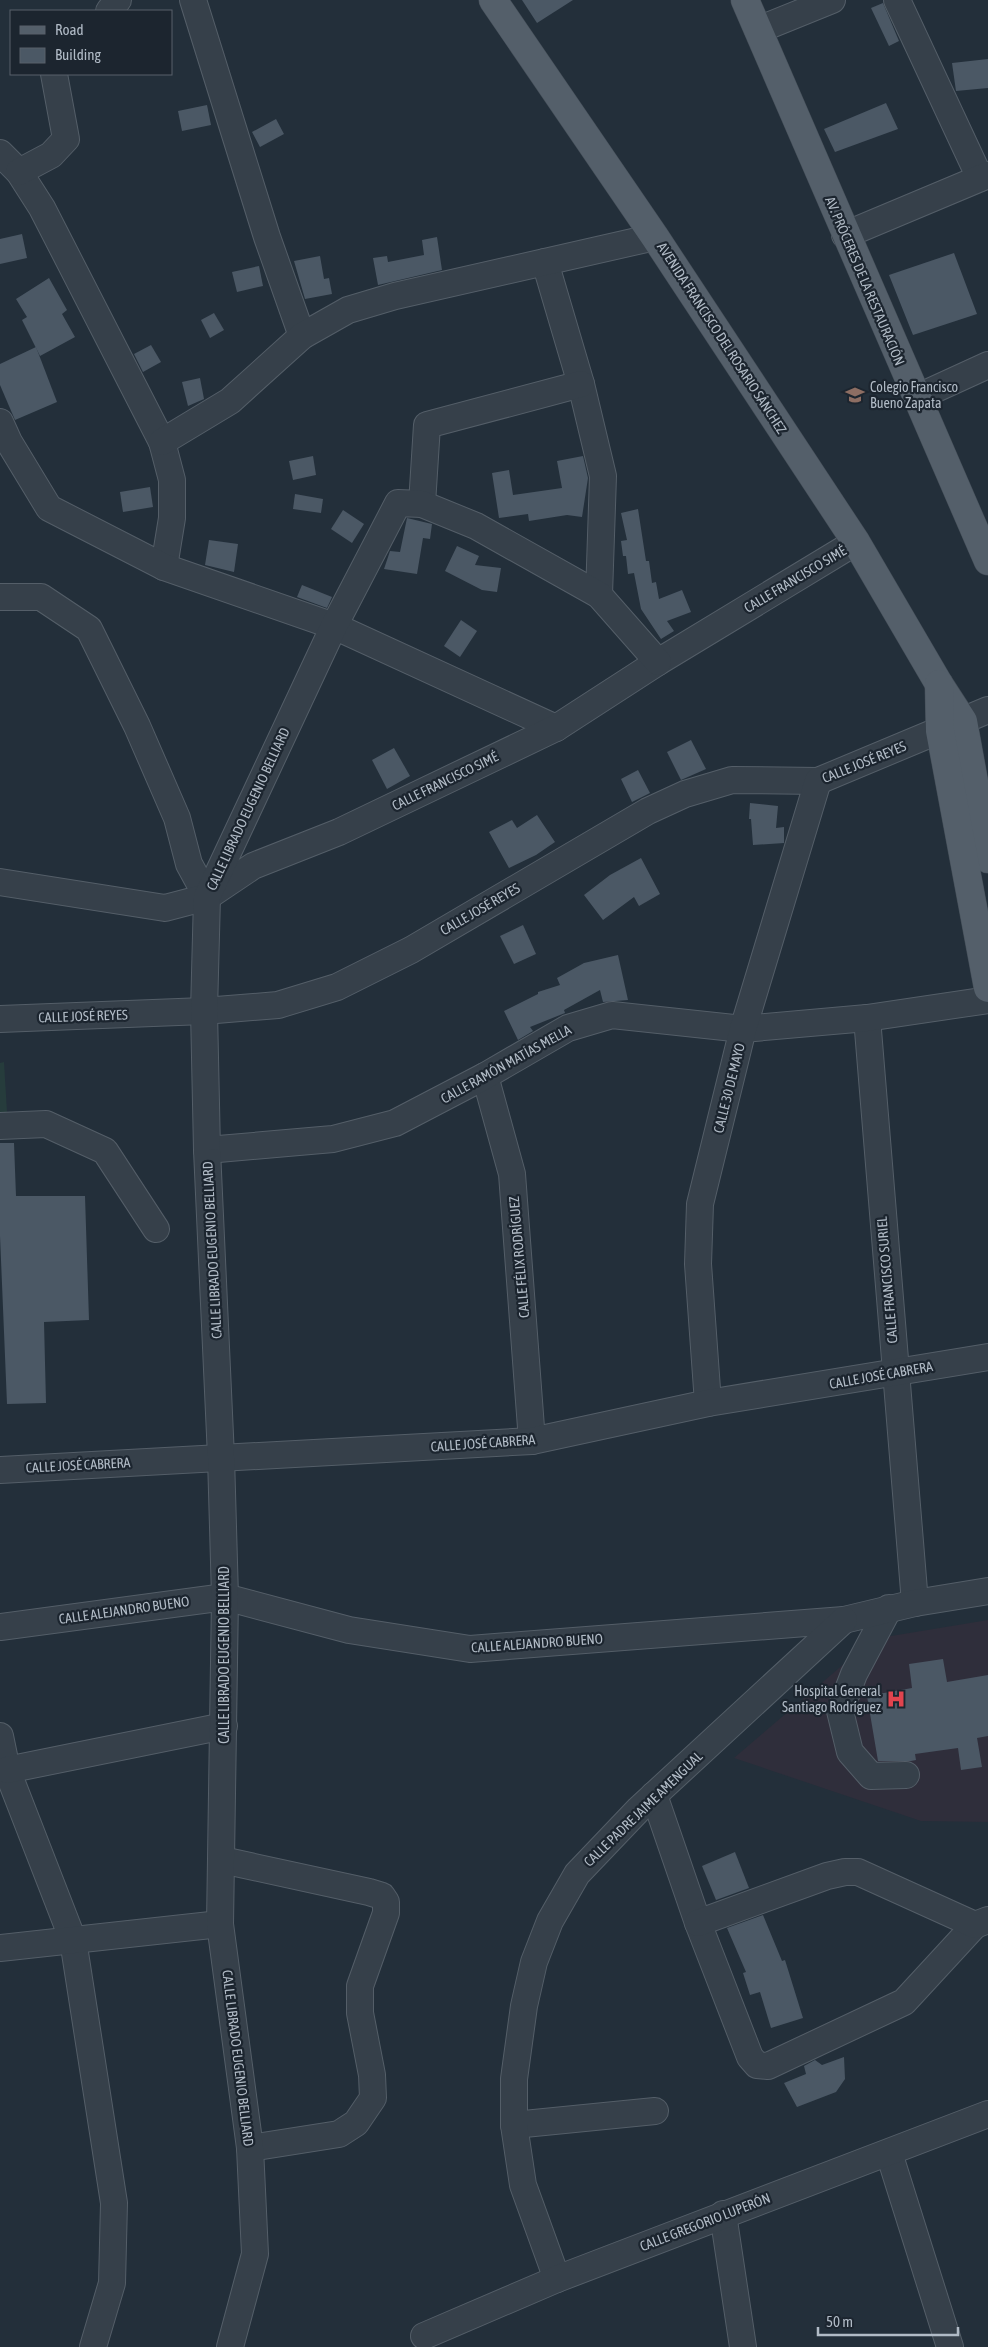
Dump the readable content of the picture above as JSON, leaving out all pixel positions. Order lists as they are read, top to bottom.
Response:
{
  "streets": {
    "main road": ["AV. PRÓCERES DE LA RESTAURACIÓN", "AVENIDA FRANCISCO DEL ROSARIO SÁNCHEZ"],
    "street": [
      "CALLE FRANCISCO SIMÉ",
      "CALLE JOSÉ REYES",
      "CALLE LIBRADO EUGENIO BELLIARD",
      "CALLE RAMÓN MATÍAS MELLA",
      "CALLE 30 DE MAYO",
      "CALLE FÉLIX RODRÍGUEZ",
      "CALLE FRANCISCO SURIEL",
      "CALLE JOSÉ CABRERA",
      "CALLE ALEJANDRO BUENO",
      "CALLE PADRE JAIME AMENGUAL",
      "CALLE GREGORIO LUPERÓN"
    ]
  },
  "crossings": [
    ["AVENIDA FRANCISCO DEL ROSARIO SÁNCHEZ", "CALLE FRANCISCO SIMÉ"],
    ["AVENIDA FRANCISCO DEL ROSARIO SÁNCHEZ", "CALLE JOSÉ REYES"],
    ["CALLE FRANCISCO SIMÉ", "CALLE LIBRADO EUGENIO BELLIARD"],
    ["CALLE JOSÉ REYES", "CALLE LIBRADO EUGENIO BELLIARD"],
    ["CALLE JOSÉ REYES", "CALLE 30 DE MAYO"],
    ["CALLE LIBRADO EUGENIO BELLIARD", "CALLE RAMÓN MATÍAS MELLA"],
    ["CALLE LIBRADO EUGENIO BELLIARD", "CALLE JOSÉ CABRERA"],
    ["CALLE LIBRADO EUGENIO BELLIARD", "CALLE ALEJANDRO BUENO"],
    ["CALLE RAMÓN MATÍAS MELLA", "CALLE 30 DE MAYO"],
    ["CALLE RAMÓN MATÍAS MELLA", "CALLE FÉLIX RODRÍGUEZ"],
    ["CALLE RAMÓN MATÍAS MELLA", "CALLE FRANCISCO SURIEL"],
    ["CALLE 30 DE MAYO", "CALLE JOSÉ CABRERA"],
    ["CALLE FÉLIX RODRÍGUEZ", "CALLE JOSÉ CABRERA"],
    ["CALLE FRANCISCO SURIEL", "CALLE JOSÉ CABRERA"],
    ["CALLE FRANCISCO SURIEL", "CALLE ALEJANDRO BUENO"],
    ["CALLE ALEJANDRO BUENO", "CALLE PADRE JAIME AMENGUAL"],
    ["CALLE PADRE JAIME AMENGUAL", "CALLE GREGORIO LUPERÓN"]
  ],
  "places": {
    "school or university": ["Colegio Francisco Bueno Zapata"],
    "hospital": ["Hospital General Santiago Rodríguez"]
  },
  "legend": ["Road", "Building"],
  "scale_bar": "50 m"
}
